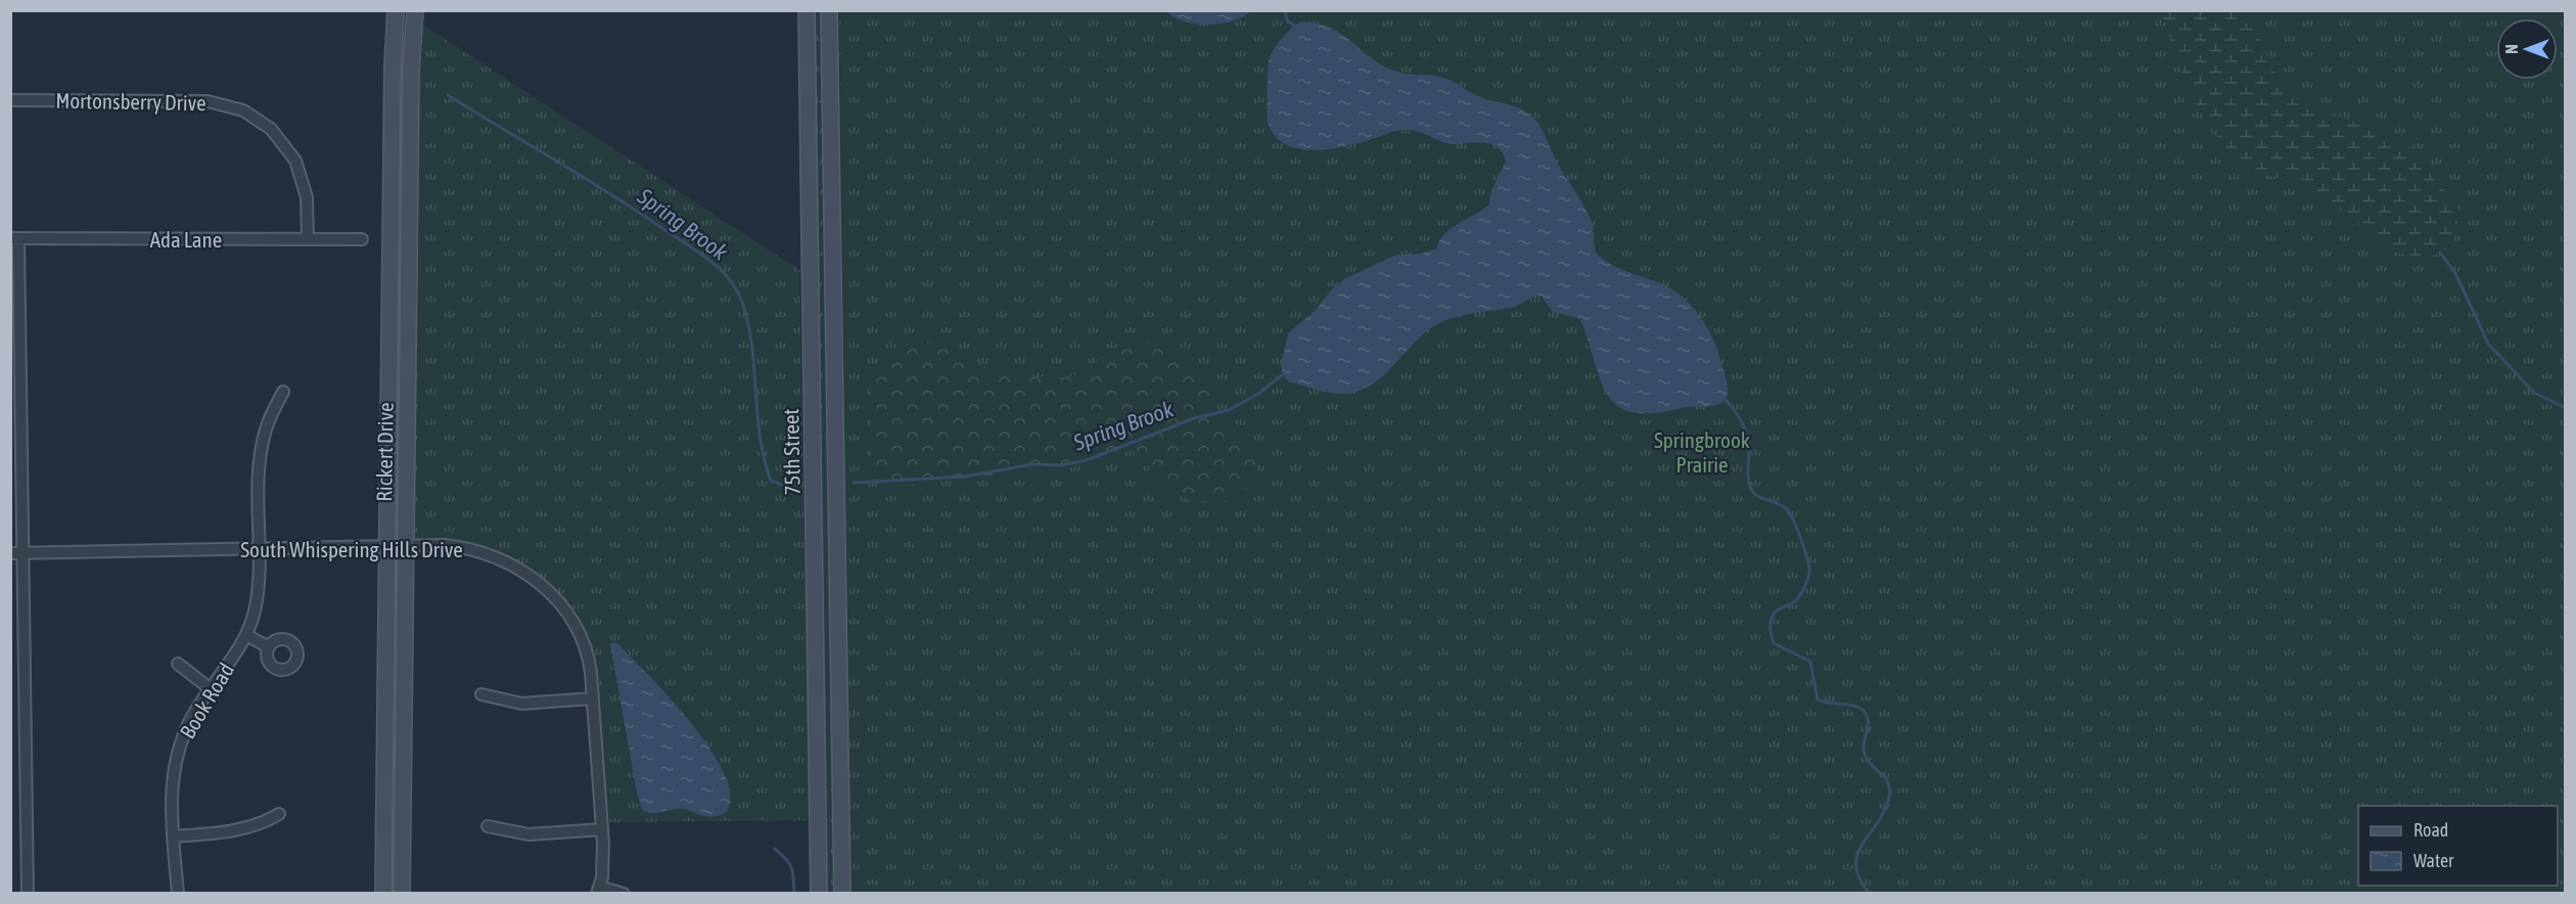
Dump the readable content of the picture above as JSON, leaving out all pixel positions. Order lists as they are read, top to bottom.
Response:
{
  "streets": {
    "street": [
      "Mortonsberry Drive",
      "Ada Lane",
      "Rickert Drive",
      "75th Street",
      "South Whispering Hills Drive",
      "Book Road"
    ]
  },
  "crossings": [
    ["Mortonsberry Drive", "Ada Lane"],
    ["Rickert Drive", "South Whispering Hills Drive"],
    ["South Whispering Hills Drive", "Book Road"]
  ],
  "water": ["Spring Brook"],
  "parks": ["Springbrook Prairie"],
  "legend": ["Road", "Water"],
  "north": "left"
}
